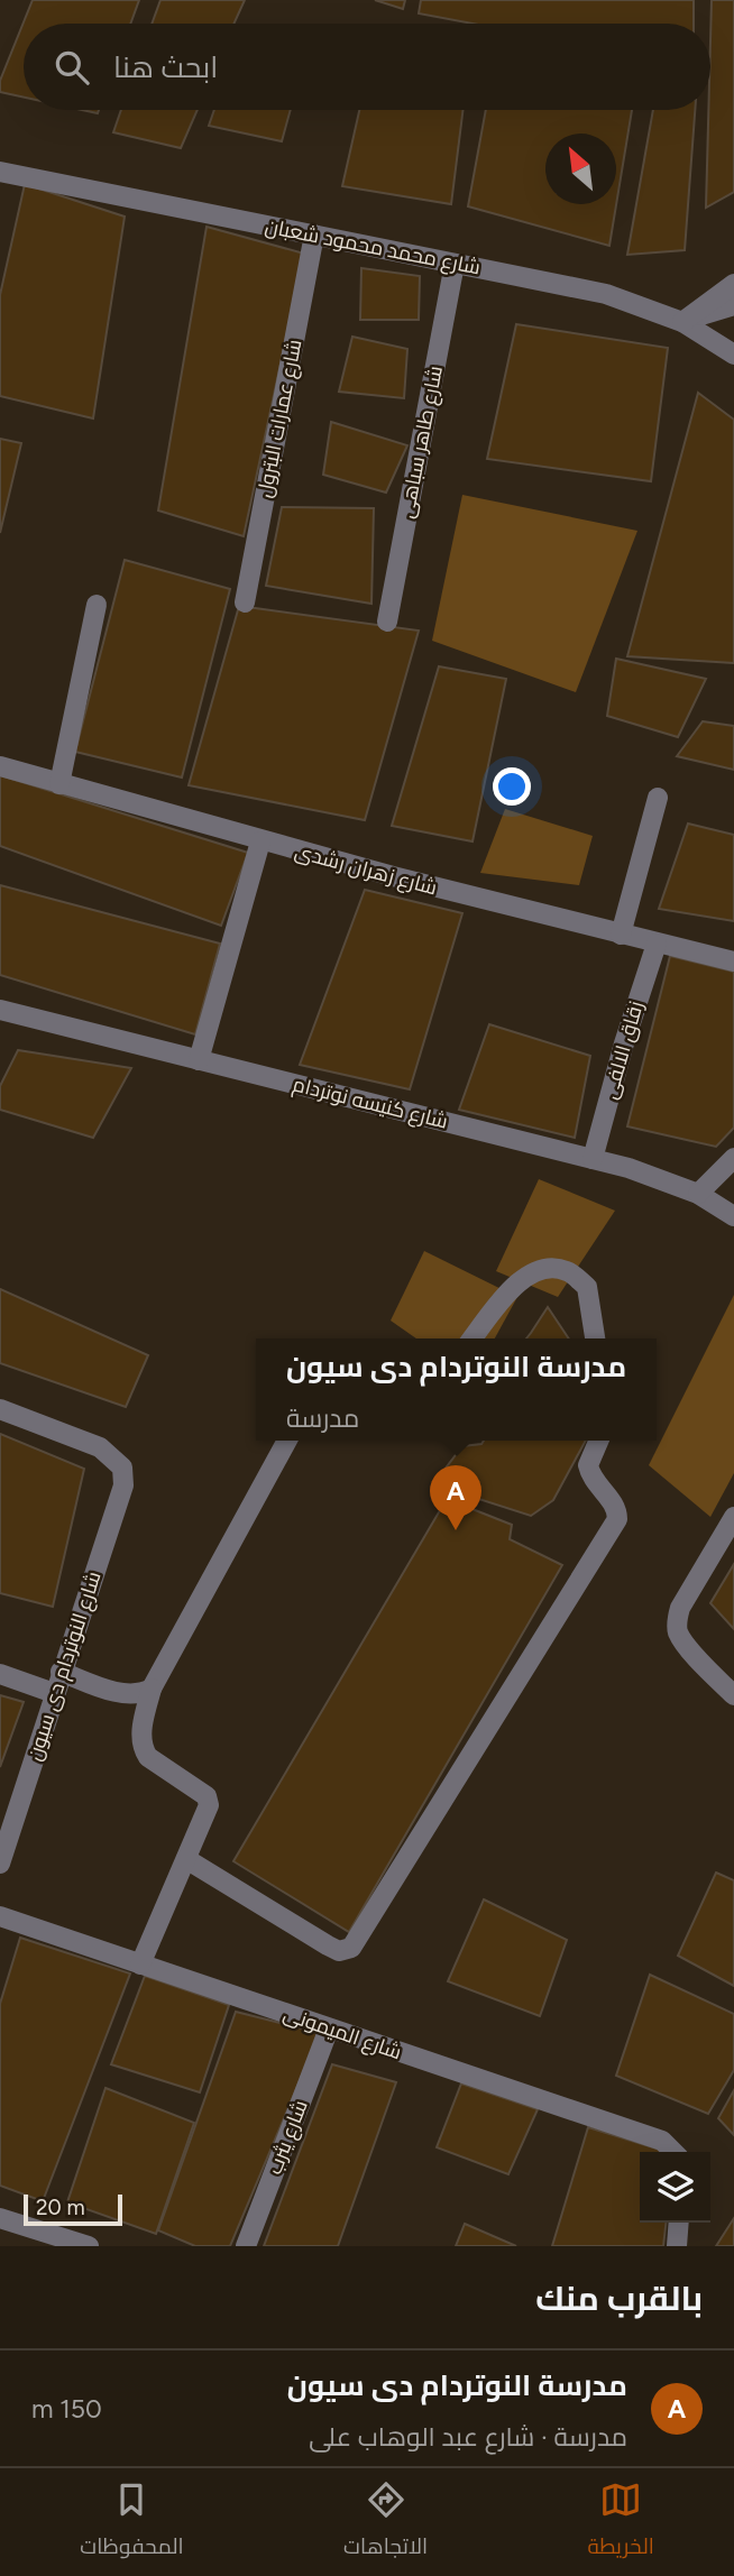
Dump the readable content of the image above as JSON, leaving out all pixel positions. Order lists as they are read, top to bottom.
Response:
{
  "streets": {
    "street": [
      "شارع محمد محمود شعبان",
      "شارع عمارات البترول",
      "شارع طاهر سباهى",
      "شارع زهران رشدى",
      "زقاق الالفى",
      "شارع كنيسه نوتردام",
      "شارع النوتردام دى سيون",
      "شارع الميمونى",
      "شارع يثرب"
    ]
  },
  "crossings": [
    ["شارع محمد محمود شعبان", "شارع عمارات البترول"],
    ["شارع محمد محمود شعبان", "شارع طاهر سباهى"],
    ["شارع زهران رشدى", "زقاق الالفى"],
    ["زقاق الالفى", "شارع كنيسه نوتردام"],
    ["شارع الميمونى", "شارع يثرب"]
  ],
  "scale_bar": "20 m",
  "north": "top left",
  "page": {
    "search": "ابحث هنا",
    "popup": ["مدرسة النوتردام دى سيون", "مدرسة"],
    "pins": "A",
    "scale": "20 m",
    "heading": "بالقرب منك",
    "list": [
      {
        "mark": "A",
        "name": "مدرسة النوتردام دى سيون",
        "note": "مدرسة · شارع عبد الوهاب على",
        "value": "150 m"
      }
    ],
    "nav": ["الخريطة", "الاتجاهات", "المحفوظات"]
  }
}
